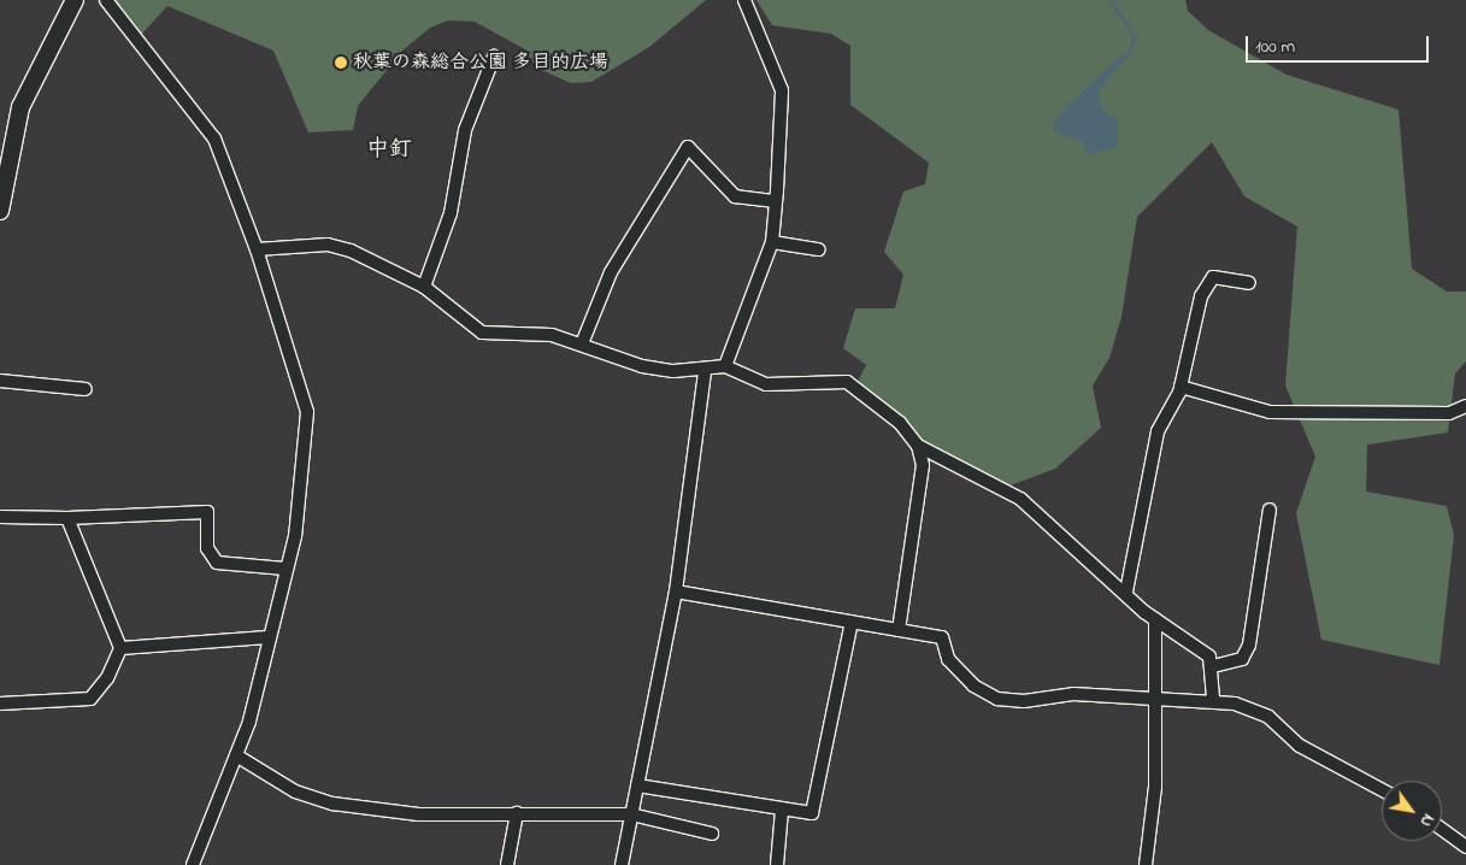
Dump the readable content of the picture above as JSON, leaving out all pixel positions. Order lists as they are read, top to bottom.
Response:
{
  "districts": ["中釘"],
  "places": ["秋葉の森総合公園 多目的広場"],
  "scale_bar": "100 m",
  "north": "bottom right"
}
